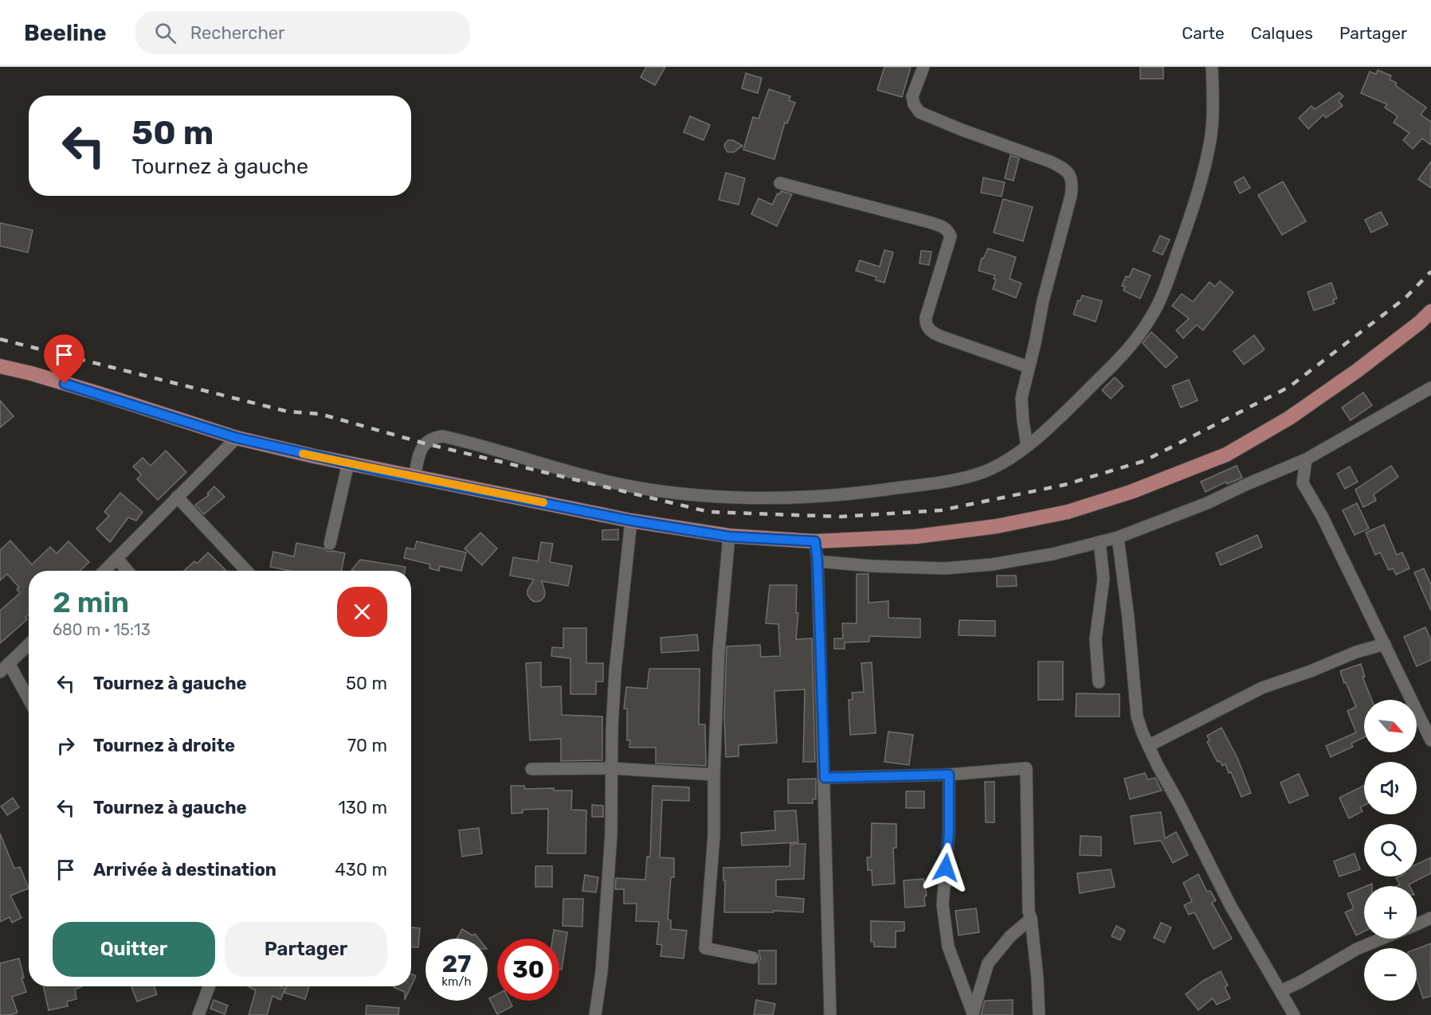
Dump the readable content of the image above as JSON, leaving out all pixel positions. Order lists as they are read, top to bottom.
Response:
{
  "north": "bottom right",
  "page": {
    "header": "Beeline",
    "search": "Rechercher",
    "nav": ["Carte", "Calques", "Partager"],
    "turn": ["50 m", "Tournez à gauche"],
    "heading": ["2 min", "680 m · 15:13"],
    "list": [
      {
        "name": "Tournez à gauche",
        "value": "50 m"
      },
      {
        "name": "Tournez à droite",
        "value": "70 m"
      },
      {
        "name": "Tournez à gauche",
        "value": "130 m"
      },
      {
        "name": "Arrivée à destination",
        "value": "430 m"
      }
    ],
    "map_buttons": ["+", "−"],
    "buttons": ["Quitter", "Partager"],
    "speed": "27 km/h",
    "limit": "30"
  }
}
